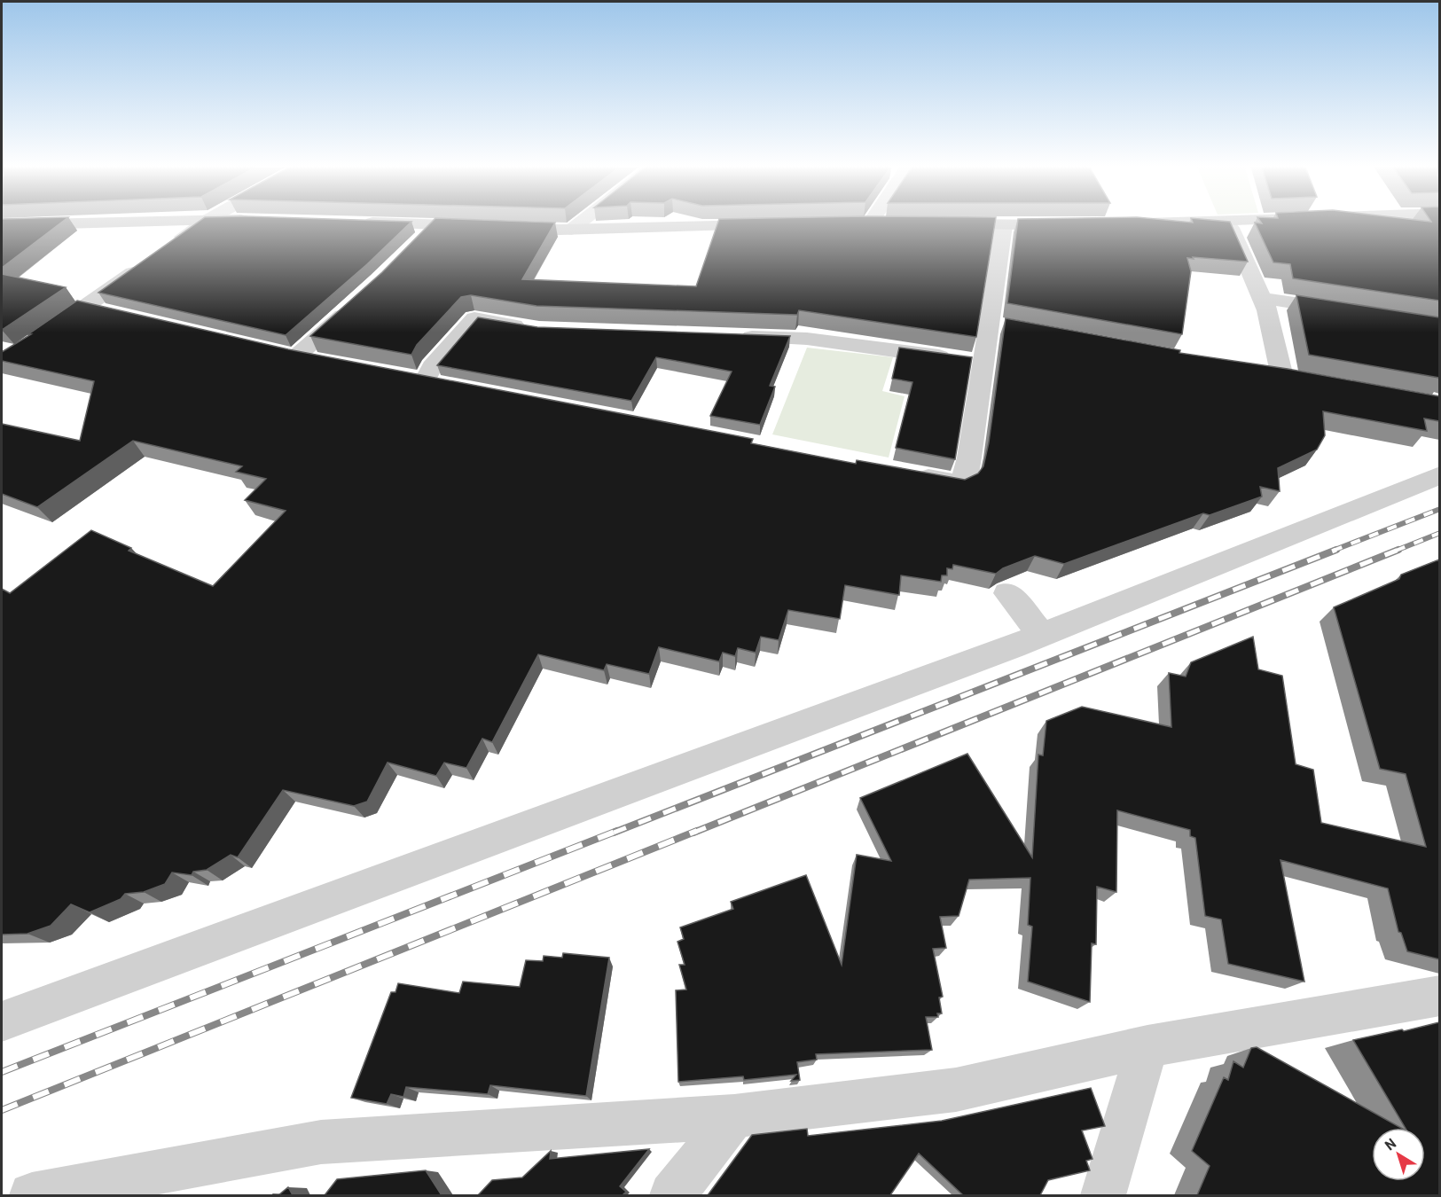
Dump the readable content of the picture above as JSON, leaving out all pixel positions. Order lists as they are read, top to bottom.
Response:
{
  "north": "top left"
}
